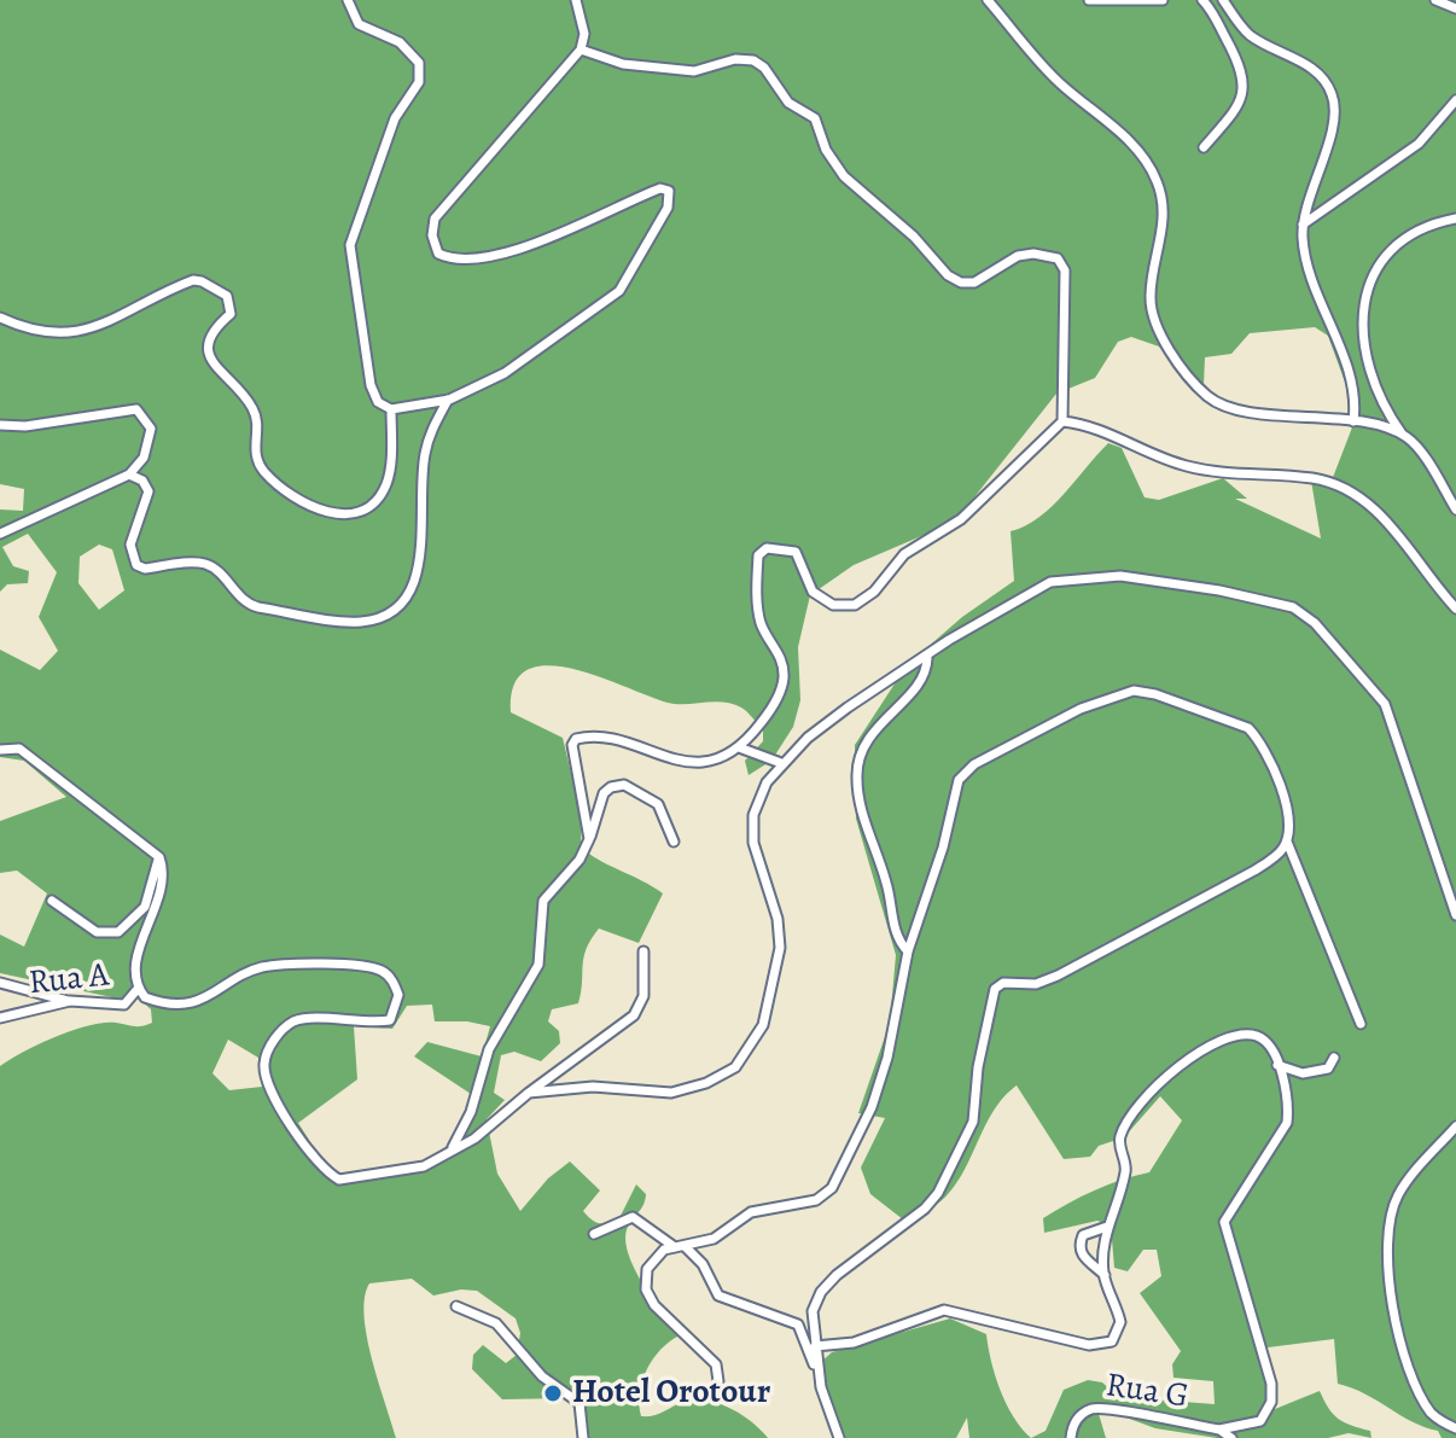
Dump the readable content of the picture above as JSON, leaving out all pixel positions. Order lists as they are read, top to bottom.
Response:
{
  "streets": {
    "street": ["Rua A", "Rua G"]
  },
  "places": ["Hotel Orotour"]
}
